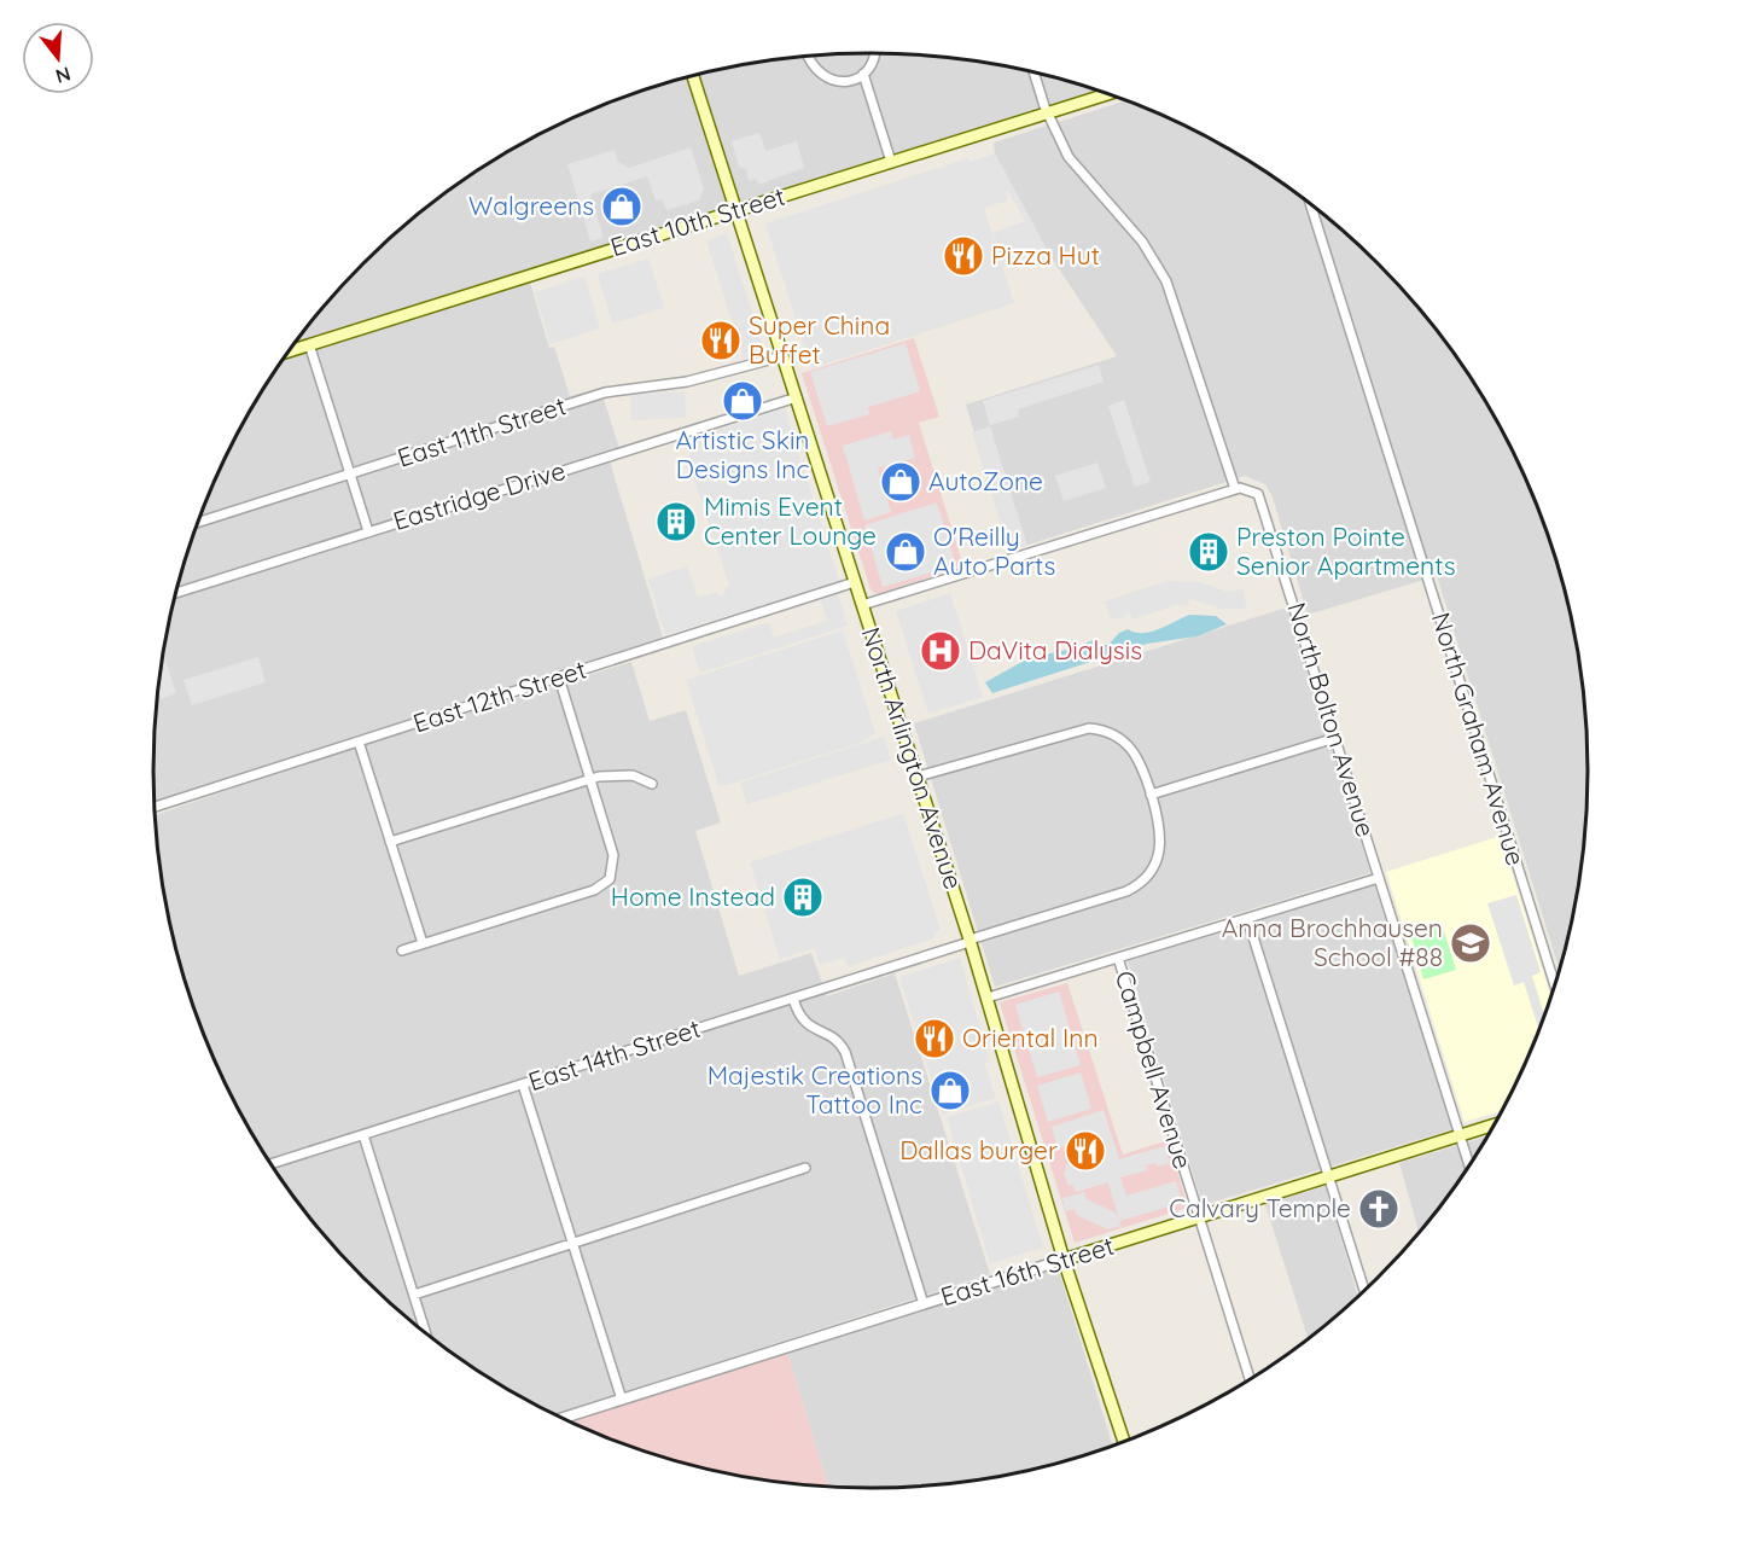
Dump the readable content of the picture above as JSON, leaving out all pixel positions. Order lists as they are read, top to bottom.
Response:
{
  "streets": {
    "main road": ["East 10th Street", "North Arlington Avenue", "East 16th Street"],
    "street": [
      "East 11th Street",
      "Eastridge Drive",
      "East 12th Street",
      "North Bolton Avenue",
      "North Graham Avenue",
      "East 14th Street",
      "Campbell Avenue"
    ]
  },
  "crossings": [
    ["East 10th Street", "North Arlington Avenue"],
    ["East 11th Street", "North Arlington Avenue"],
    ["Eastridge Drive", "North Arlington Avenue"],
    ["East 12th Street", "North Arlington Avenue"],
    ["North Bolton Avenue", "East 16th Street"],
    ["North Arlington Avenue", "East 14th Street"],
    ["North Arlington Avenue", "East 16th Street"],
    ["Campbell Avenue", "East 16th Street"]
  ],
  "places": {
    "shop": [
      "Walgreens",
      "Artistic Skin Designs Inc",
      "AutoZone",
      "O'Reilly Auto Parts",
      "Majestik Creations Tattoo Inc"
    ],
    "restaurant": [
      "Pizza Hut",
      "Super China Buffet",
      "Oriental Inn",
      "Dallas burger"
    ],
    "building": ["Mimis Event Center Lounge", "Preston Pointe Senior Apartments", "Home Instead"],
    "hospital": ["DaVita Dialysis"],
    "school or university": ["Anna Brochhausen School #88"],
    "church": ["Calvary Temple"]
  },
  "north": "bottom"
}
